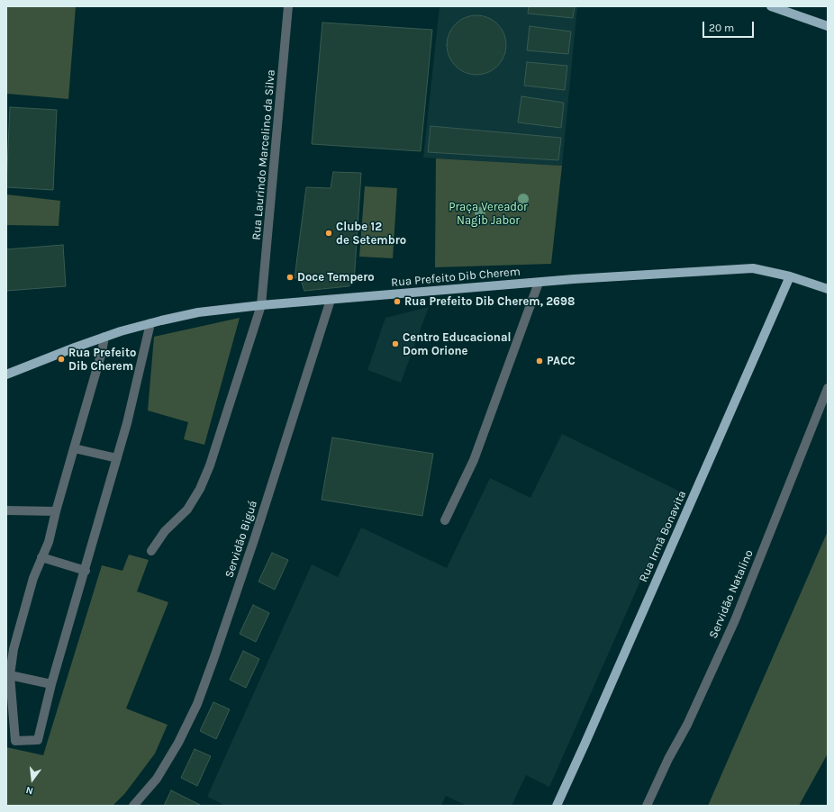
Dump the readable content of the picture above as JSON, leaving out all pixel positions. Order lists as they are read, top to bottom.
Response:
{
  "streets": {
    "main road": ["Rua Prefeito Dib Cherem", "Rua Irmã Bonavita"],
    "street": ["Rua Laurindo Marcelino da Silva", "Servidão Biguá", "Servidão Natalino"]
  },
  "crossings": [
    ["Rua Laurindo Marcelino da Silva", "Rua Prefeito Dib Cherem"],
    ["Rua Prefeito Dib Cherem", "Rua Irmã Bonavita"],
    ["Rua Prefeito Dib Cherem", "Servidão Biguá"]
  ],
  "parks": ["Praça Vereador Nagib Jabor"],
  "places": [
    "Clube 12 de Setembro",
    "Doce Tempero",
    "Rua Prefeito Dib Cherem, 2698",
    "Centro Educacional Dom Orione",
    "Rua Prefeito Dib Cherem",
    "PACC"
  ],
  "scale_bar": "20 m",
  "north": "bottom"
}
